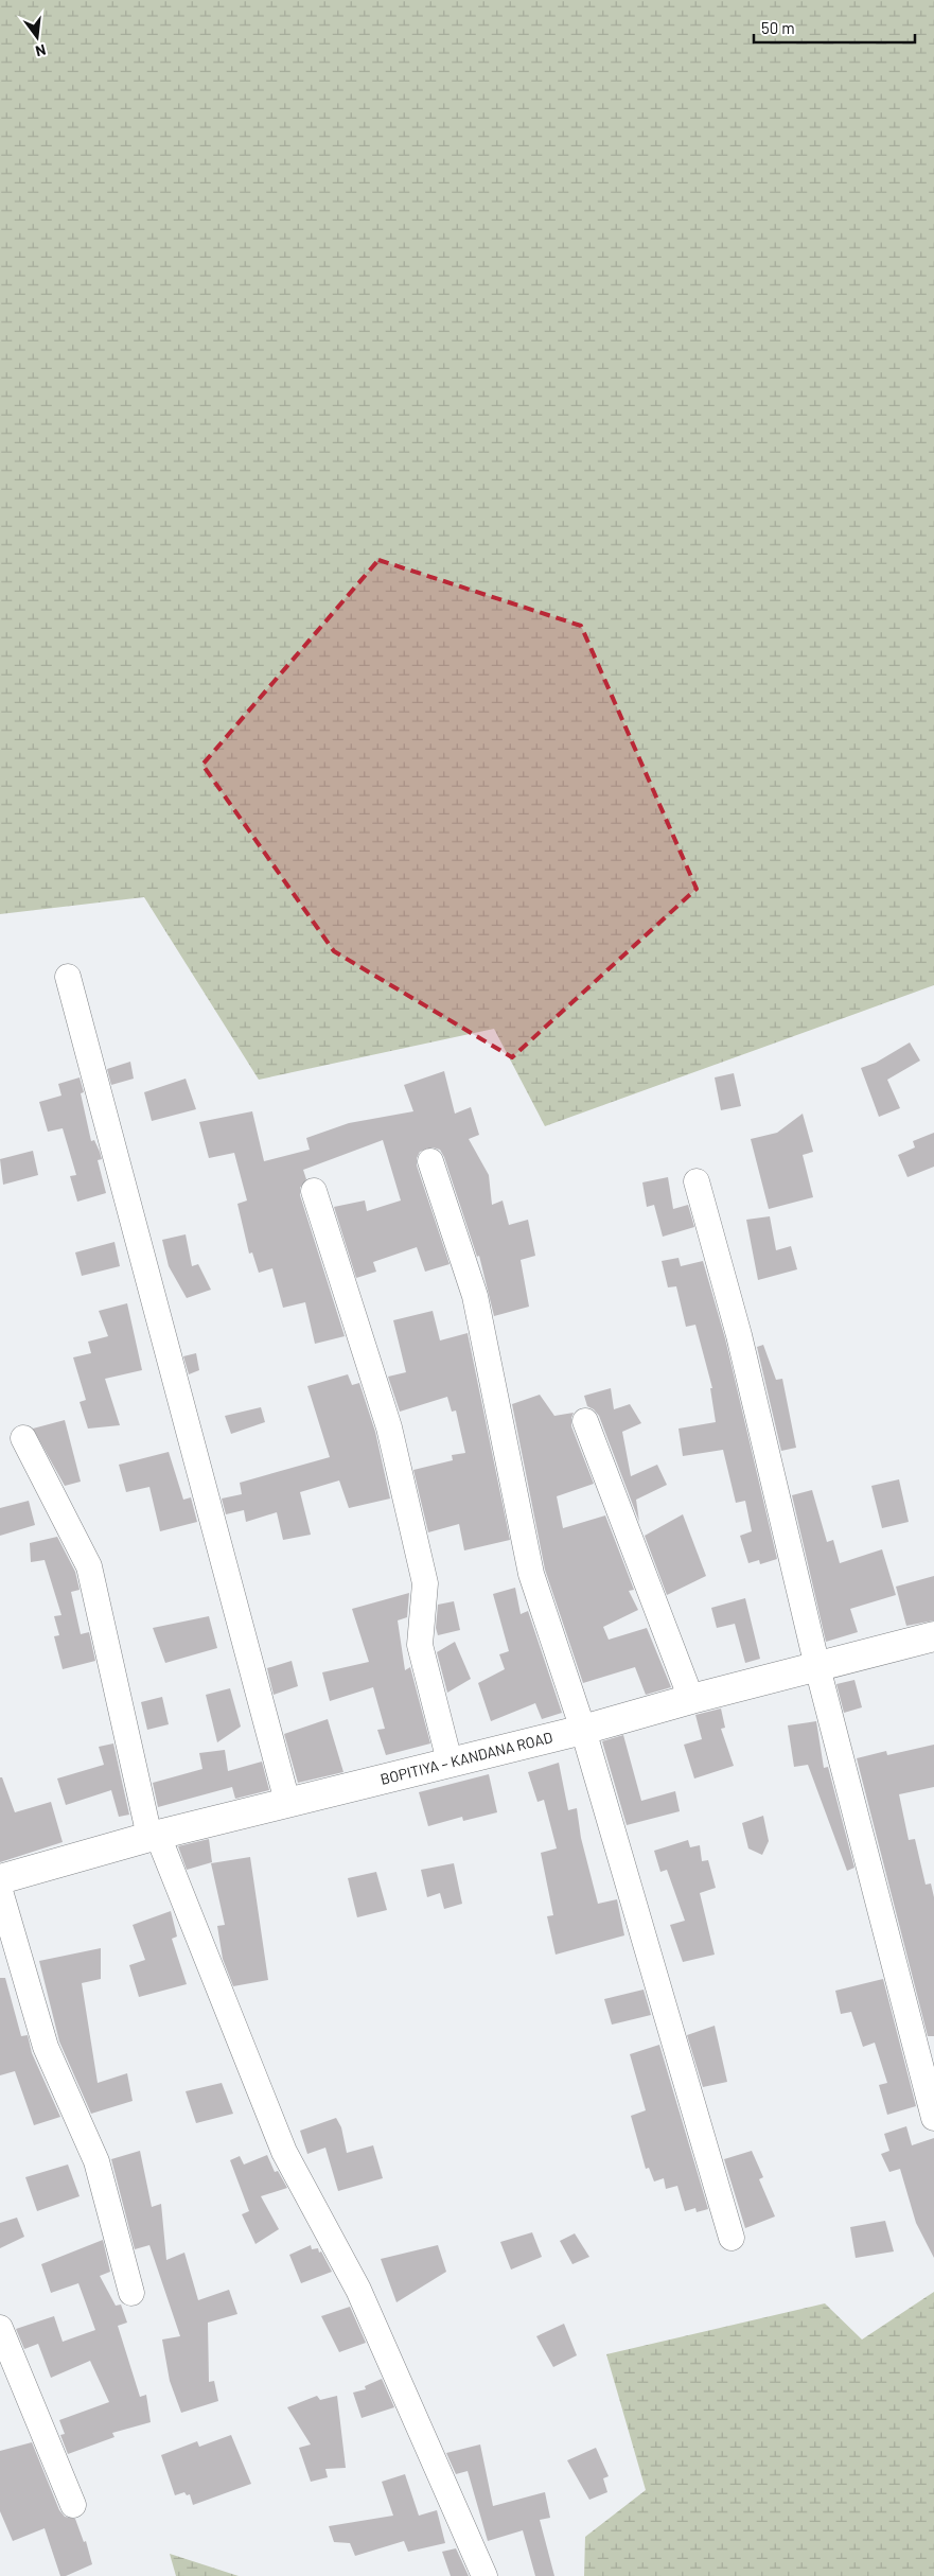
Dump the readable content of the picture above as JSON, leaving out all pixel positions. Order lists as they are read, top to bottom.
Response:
{
  "streets": {
    "street": ["BOPITIYA – KANDANA ROAD"]
  },
  "scale_bar": "50 m",
  "north": "bottom"
}
